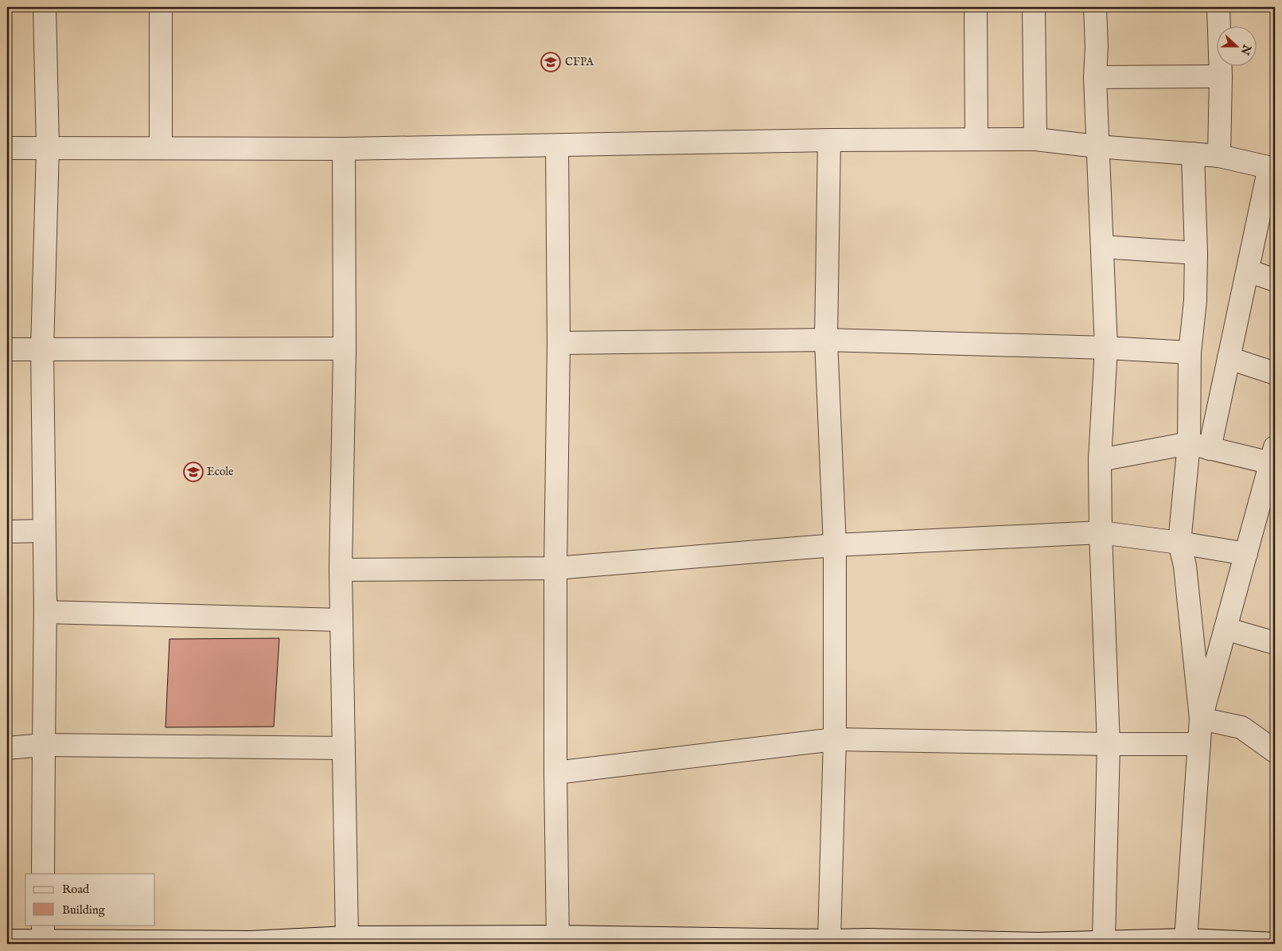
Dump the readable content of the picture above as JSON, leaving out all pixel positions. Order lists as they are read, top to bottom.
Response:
{
  "places": {
    "school or university": ["CFPA", "Ecole"]
  },
  "legend": ["Road", "Building"],
  "north": "right"
}
